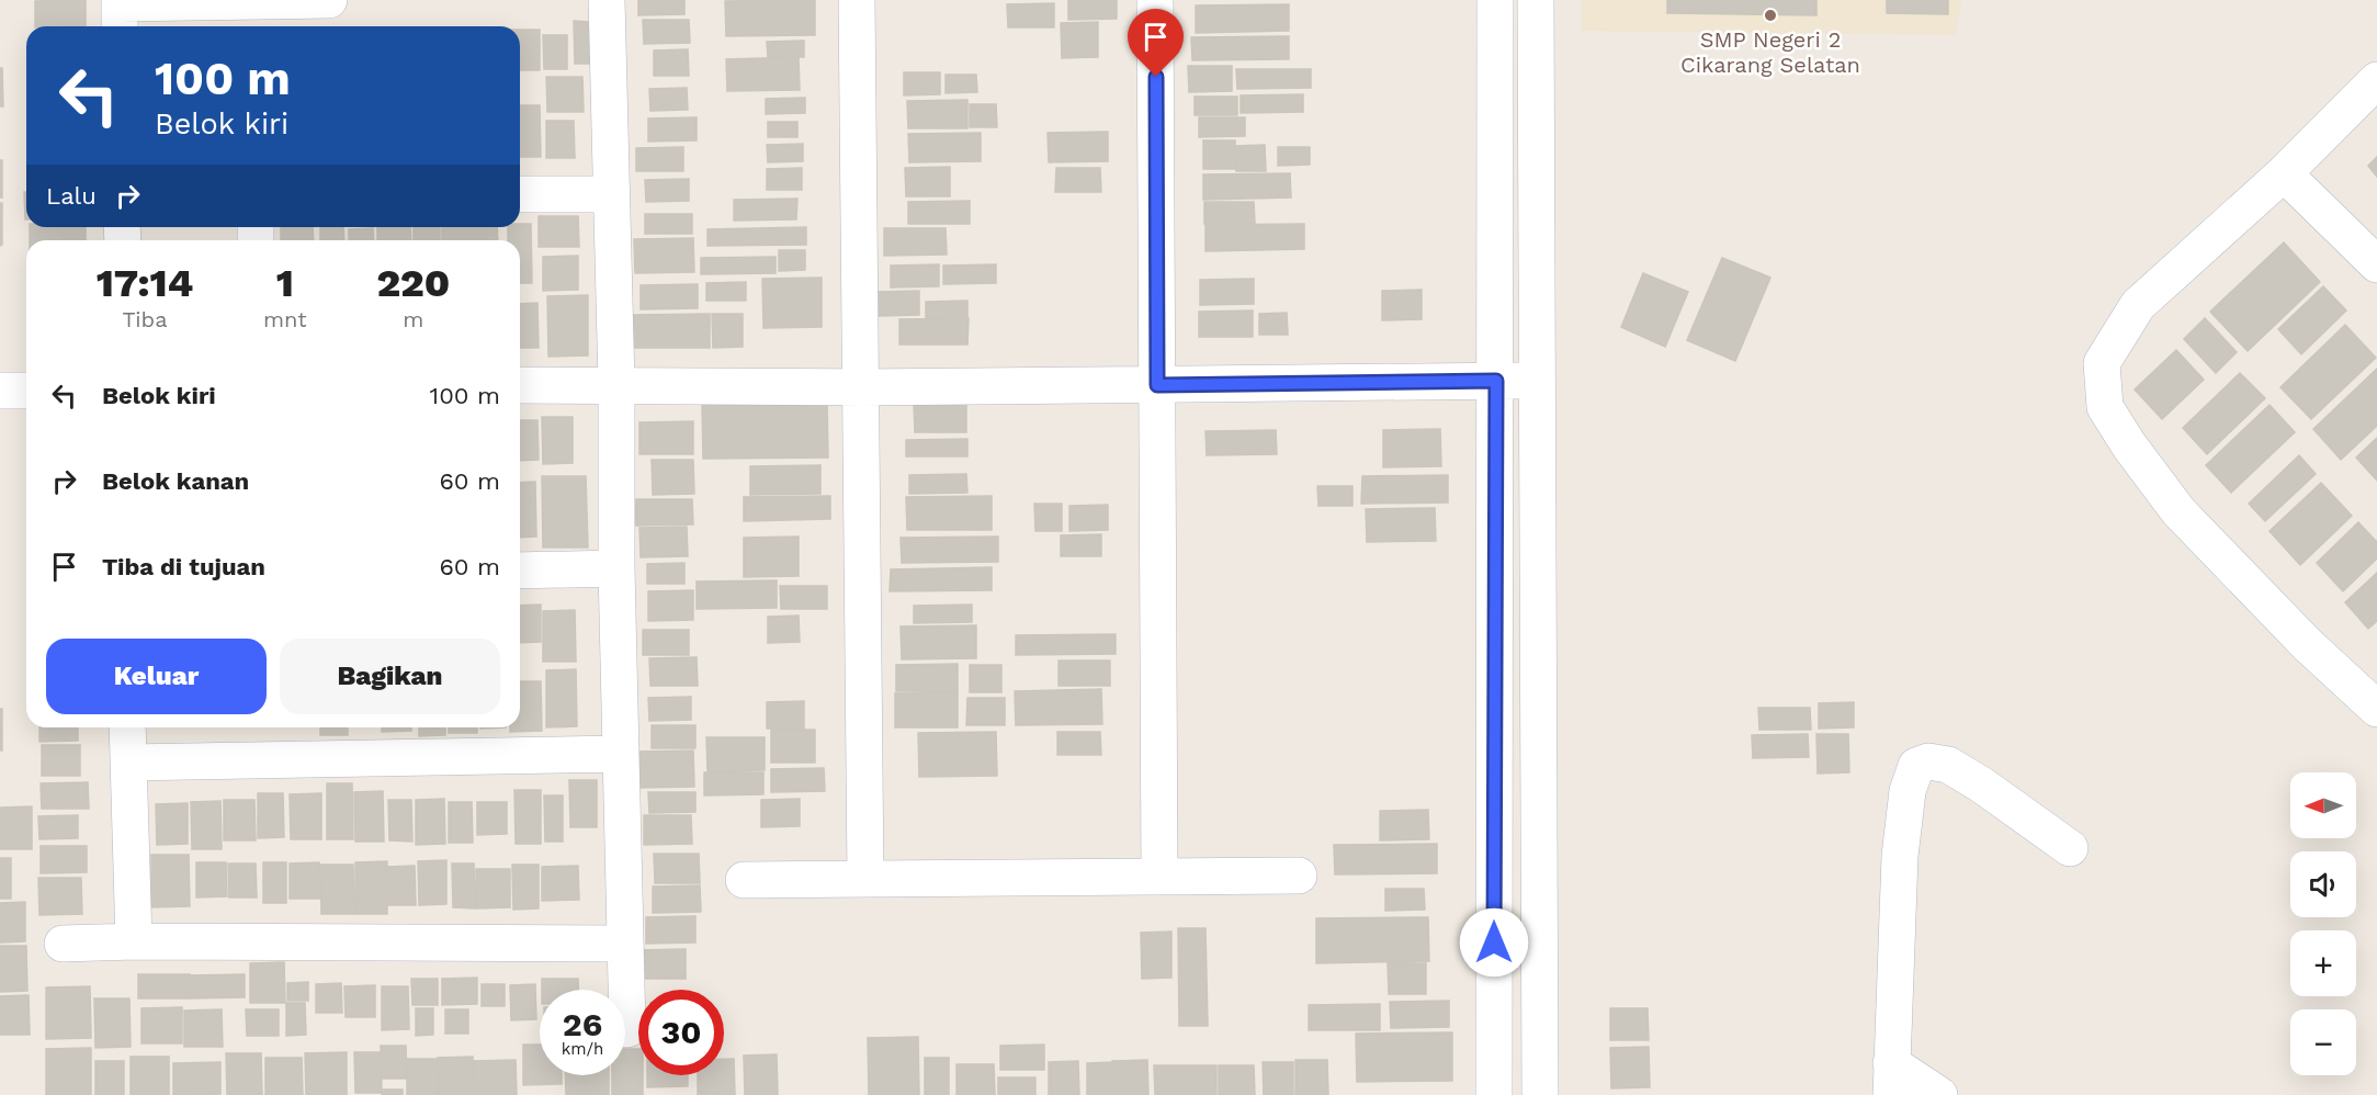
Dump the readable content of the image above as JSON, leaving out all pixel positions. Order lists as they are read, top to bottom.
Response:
{
  "places": ["SMP Negeri 2 Cikarang Selatan"],
  "north": "left",
  "page": {
    "turn": ["100 m", "Belok kiri"],
    "then": "Lalu",
    "eta": [
      "17:14",
      "Tiba",
      "1",
      "mnt",
      "220",
      "m"
    ],
    "list": [
      {
        "name": "Belok kiri",
        "value": "100 m"
      },
      {
        "name": "Belok kanan",
        "value": "60 m"
      },
      {
        "name": "Tiba di tujuan",
        "value": "60 m"
      }
    ],
    "buttons": ["Keluar", "Bagikan"],
    "map_buttons": ["+", "−"],
    "speed": "26 km/h",
    "limit": "30"
  }
}
